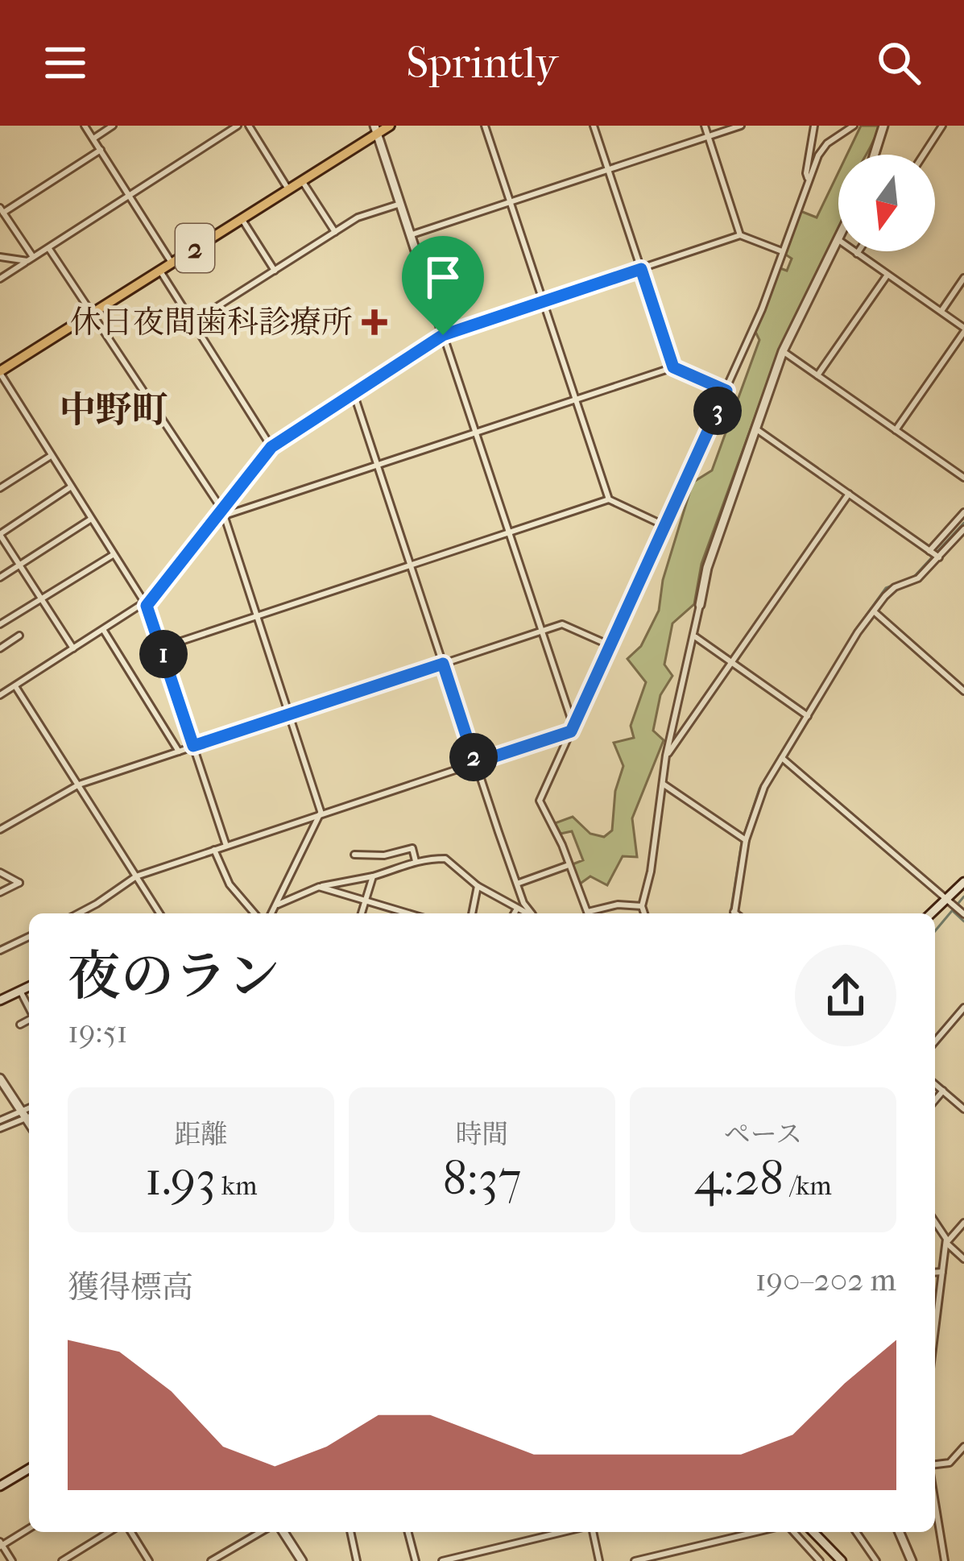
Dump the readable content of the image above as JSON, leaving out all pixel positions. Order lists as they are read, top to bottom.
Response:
{
  "streets": {
    "main road": ["2"]
  },
  "districts": ["中野町"],
  "places": {
    "health": ["休日夜間歯科診療所"]
  },
  "north": "bottom",
  "page": {
    "header": "Sprintly",
    "pins": ["3", "1", "2"],
    "heading": ["夜のラン", "19:51"],
    "stats": [
      ["距離", "1.93 km"],
      ["時間", "8:37"],
      ["ペース", "4:28 /km"]
    ],
    "chart": ["獲得標高", "190–202 m"]
  }
}
